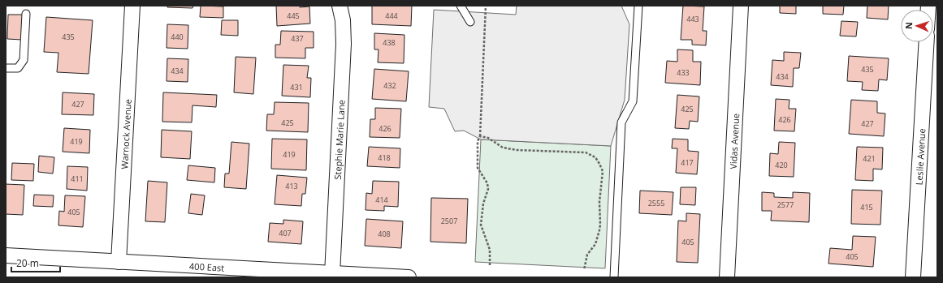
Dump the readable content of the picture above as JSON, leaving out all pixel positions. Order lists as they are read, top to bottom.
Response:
{
  "streets": {
    "street": [
      "Warnock Avenue",
      "Stephie Marie Lane",
      "Vidas Avenue",
      "Leslie Avenue",
      "400 East"
    ]
  },
  "crossings": [
    ["Warnock Avenue", "400 East"],
    ["Stephie Marie Lane", "400 East"]
  ],
  "house_numbers": [
    "445",
    "444",
    "443",
    "435",
    "440",
    "437",
    "438",
    "435",
    "434",
    "433",
    "434",
    "432",
    "431",
    "427",
    "425",
    "426",
    "425",
    "427",
    "426",
    "419",
    "419",
    "418",
    "421",
    "417",
    "420",
    "411",
    "413",
    "414",
    "2555",
    "2577",
    "415",
    "405",
    "2507",
    "407",
    "408",
    "405",
    "405"
  ],
  "scale_bar": "20 m",
  "north": "left"
}
